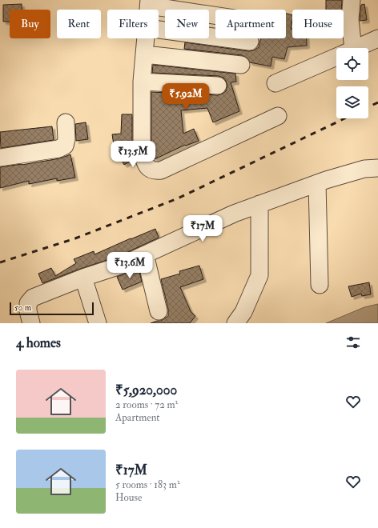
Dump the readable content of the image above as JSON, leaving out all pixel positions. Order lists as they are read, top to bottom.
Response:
{
  "scale_bar": "50 m",
  "page": {
    "chip": [
      "Buy",
      "Rent",
      "Filters",
      "New",
      "Apartment",
      "House"
    ],
    "price": [
      "₹5.92M",
      "₹13.5M",
      "₹17M",
      "₹13.6M"
    ],
    "scale": "50 m",
    "heading": "4 homes",
    "list": [
      {
        "name": "₹5,920,000",
        "note": "2 rooms · 72 m² · Apartment"
      },
      {
        "name": "₹17M",
        "note": "5 rooms · 183 m² · House"
      }
    ]
  }
}
